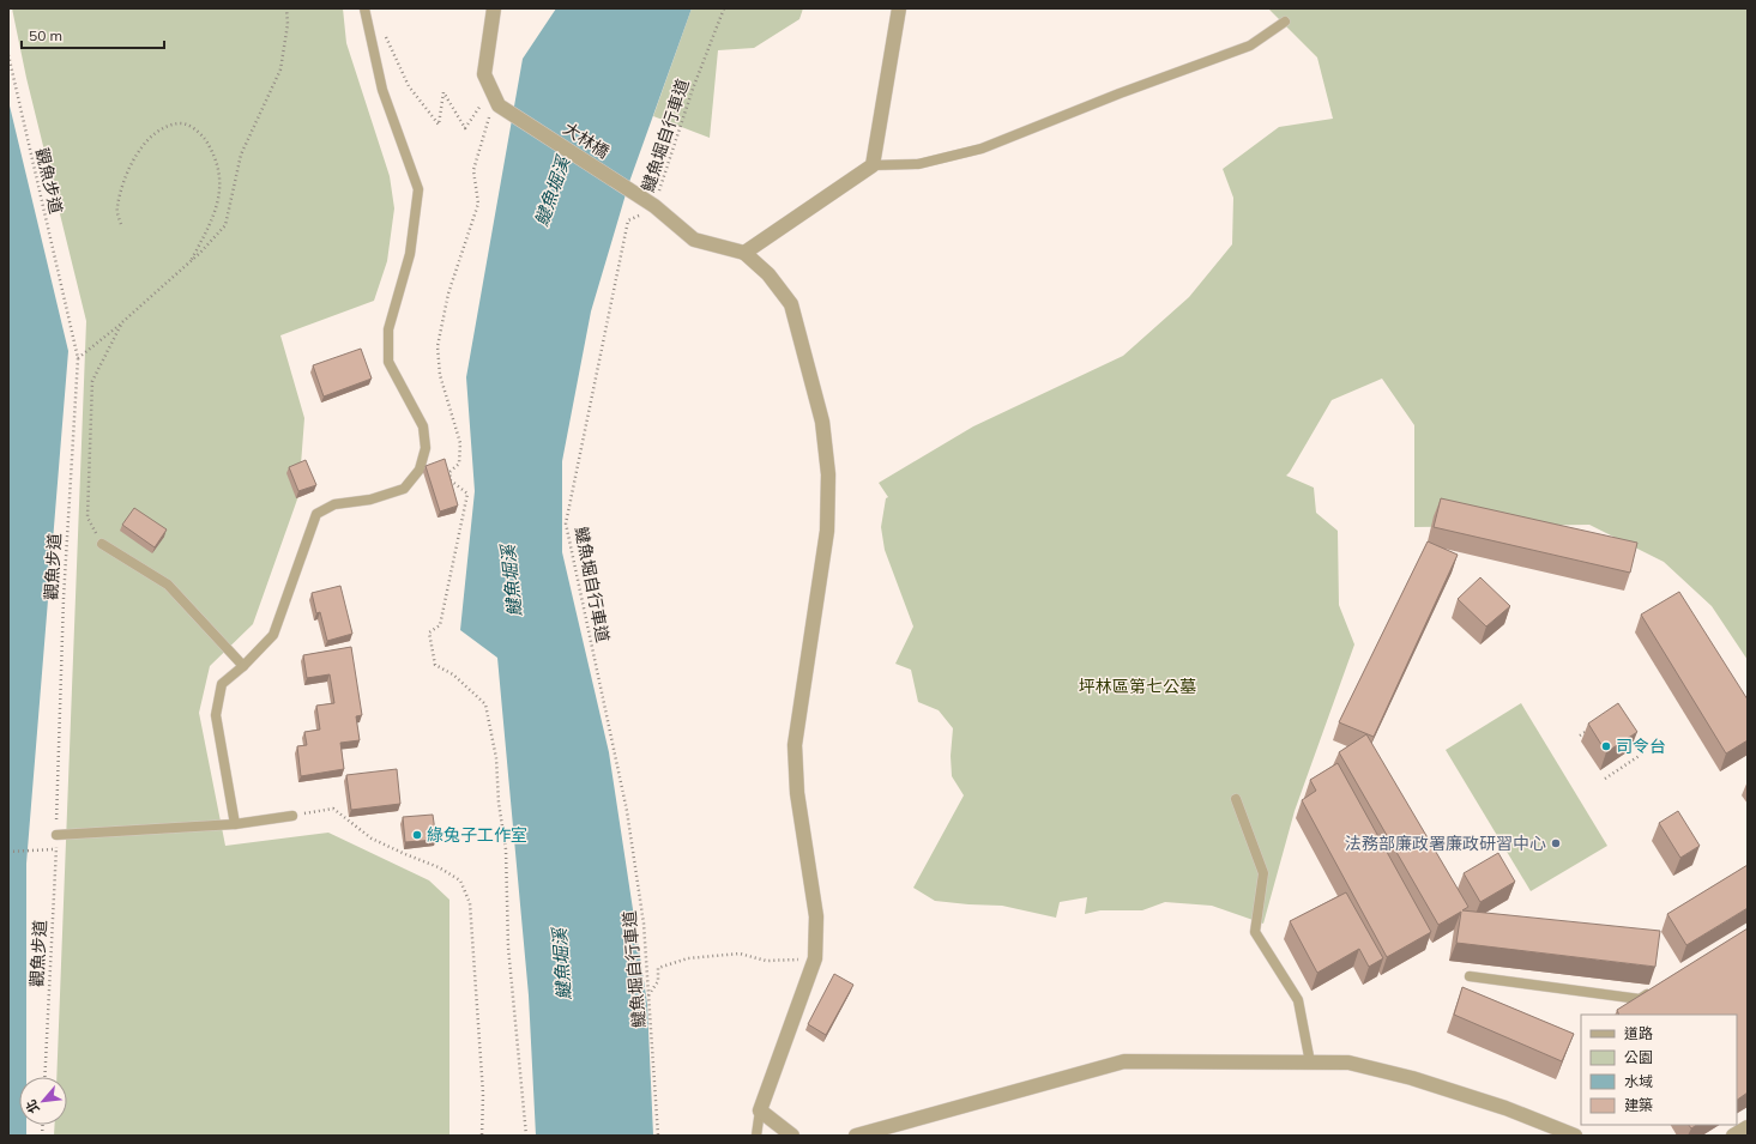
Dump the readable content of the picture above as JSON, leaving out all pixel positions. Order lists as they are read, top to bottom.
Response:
{
  "streets": {
    "street": ["大林橋"],
    "path": ["𩻸魚堀自行車道", "觀魚步道"]
  },
  "crossings": [
    ["𩻸魚堀自行車道", "大林橋"]
  ],
  "water": ["𩻸魚堀溪"],
  "parks": ["坪林區第七公墓"],
  "places": ["司令台", "綠兔子工作室", "法務部廉政署廉政研習中心"],
  "legend": [
    "道路",
    "公園",
    "水域",
    "建築"
  ],
  "scale_bar": "50 m",
  "north": "bottom left"
}
